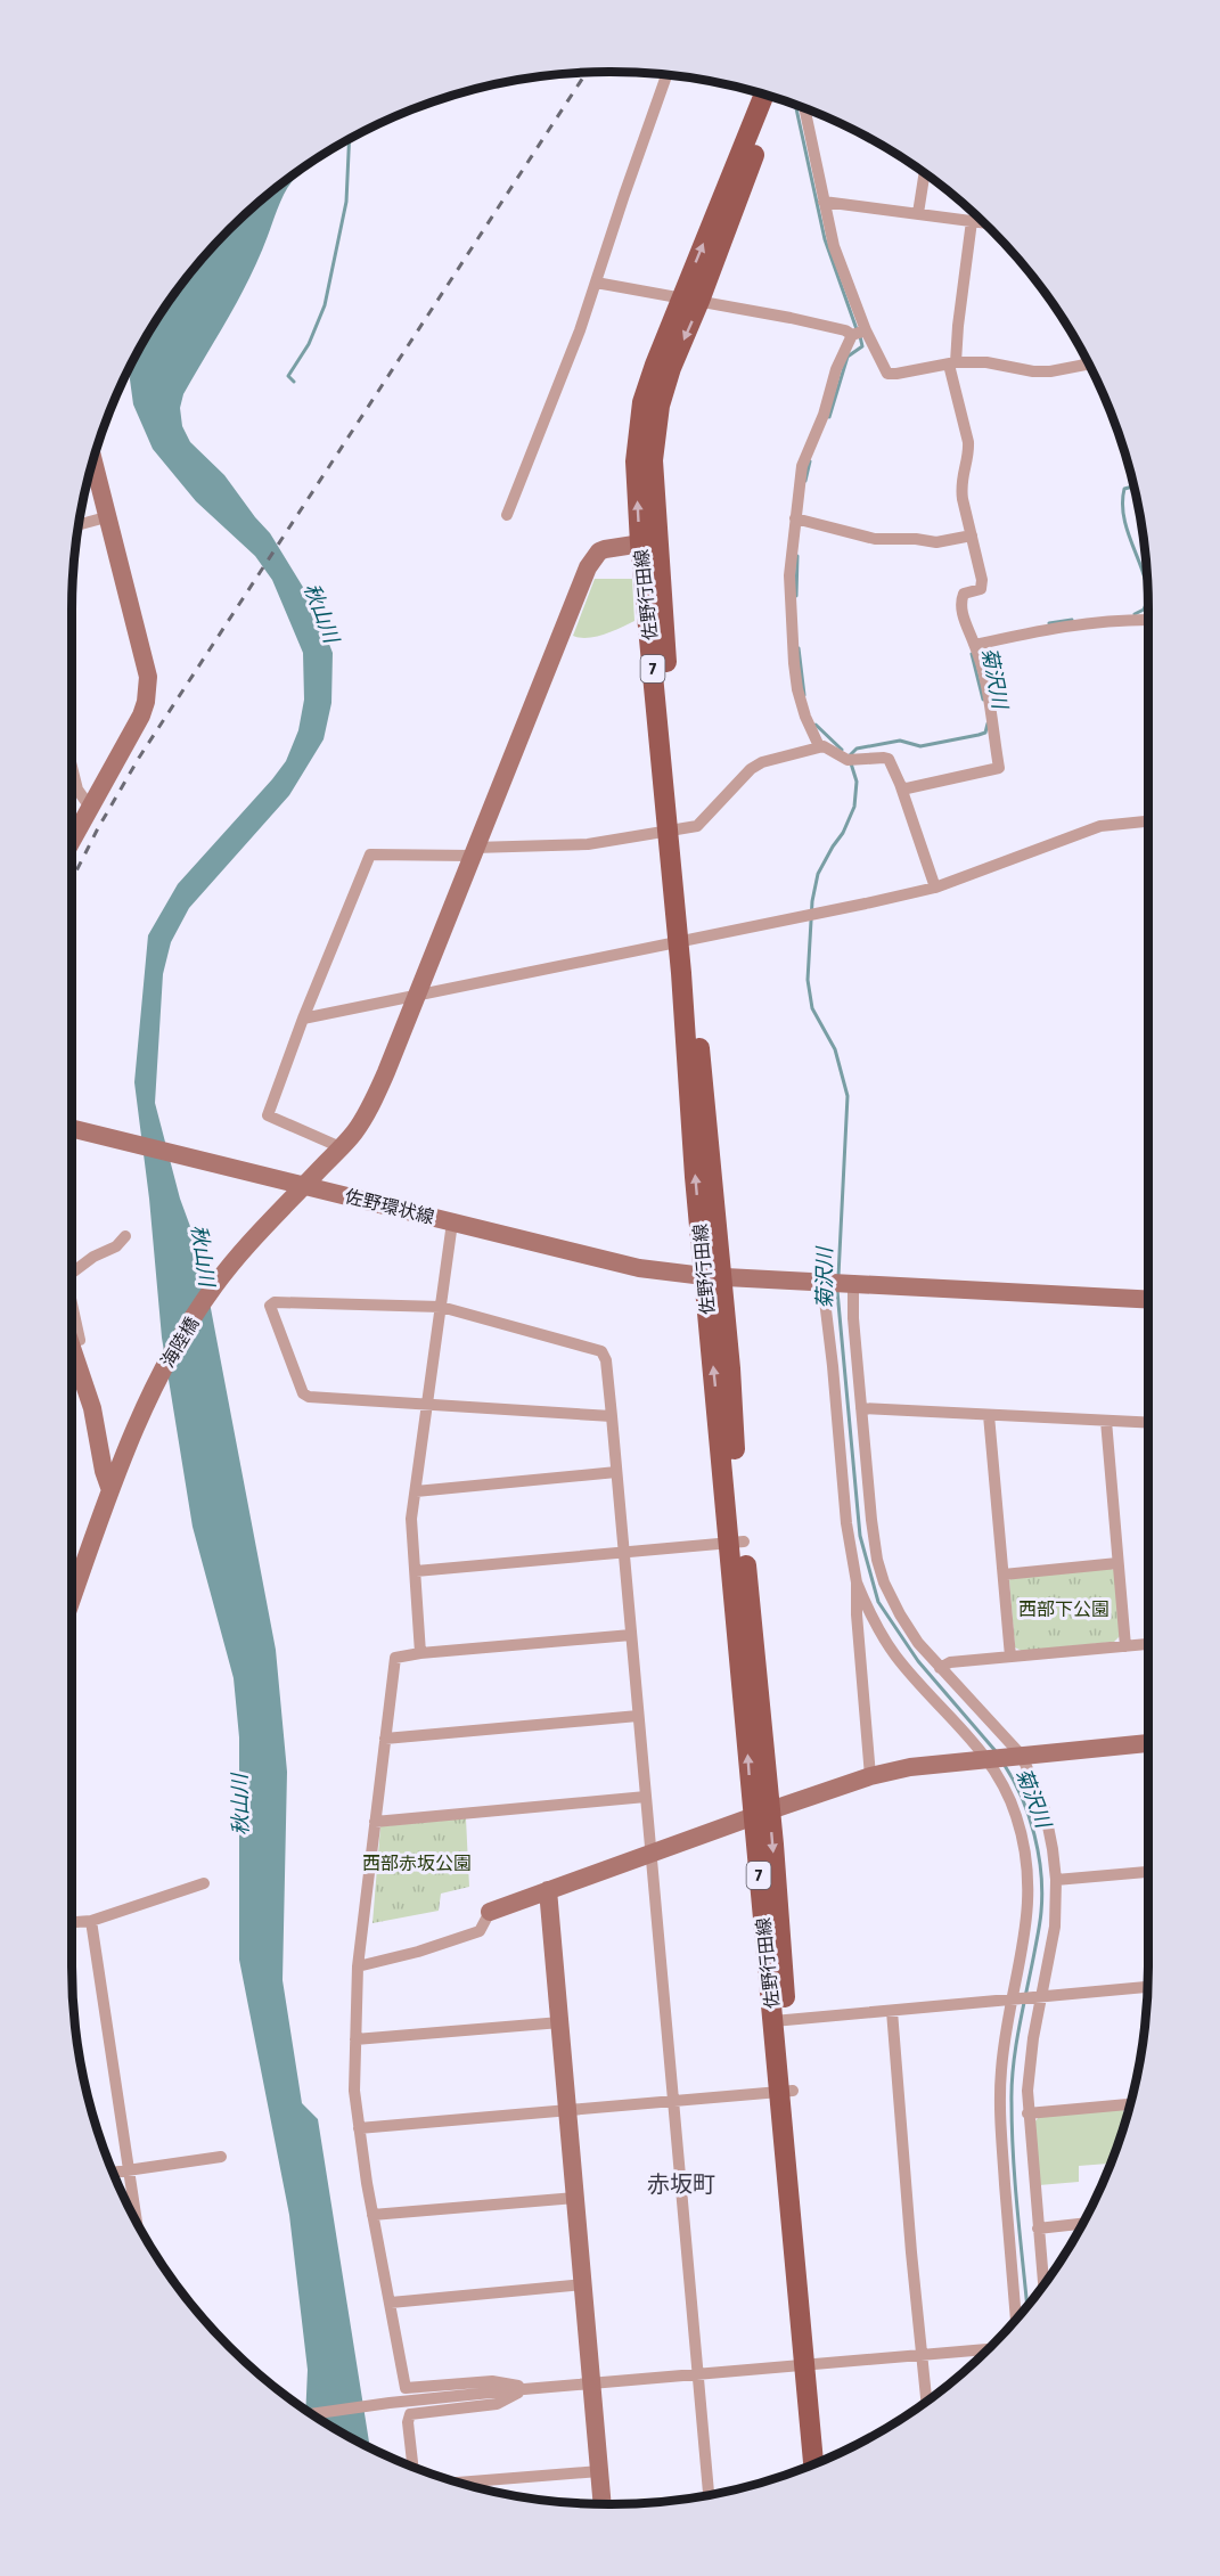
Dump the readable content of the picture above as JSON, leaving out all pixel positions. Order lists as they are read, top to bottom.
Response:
{
  "streets": {
    "main road": ["佐野行田線", "7"],
    "street": ["佐野環状線", "海陸橋"]
  },
  "crossings": [
    ["佐野行田線", "佐野環状線"],
    ["佐野行田線", "海陸橋"],
    ["佐野環状線", "海陸橋"]
  ],
  "districts": ["赤坂町"],
  "water": ["秋山川", "菊沢川"],
  "parks": ["西部下公園", "西部赤坂公園"]
}
